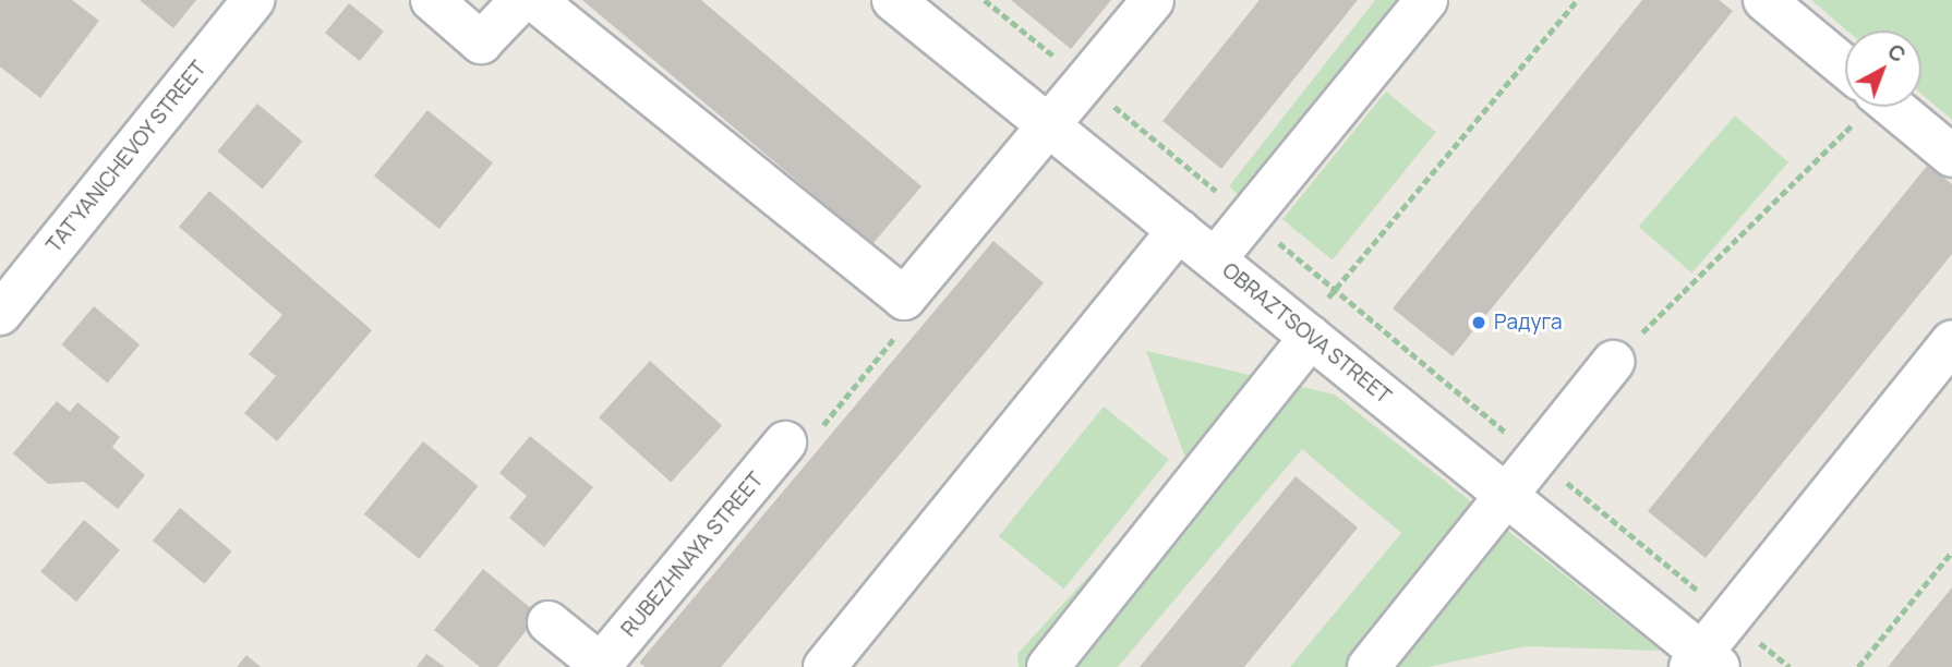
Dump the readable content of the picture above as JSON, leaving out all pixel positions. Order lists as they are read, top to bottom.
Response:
{
  "streets": {
    "street": ["TAT'YANICHEVOY STREET", "OBRAZTSOVA STREET", "RUBEZHNAYA STREET"]
  },
  "places": ["Радуга"],
  "north": "top right"
}
